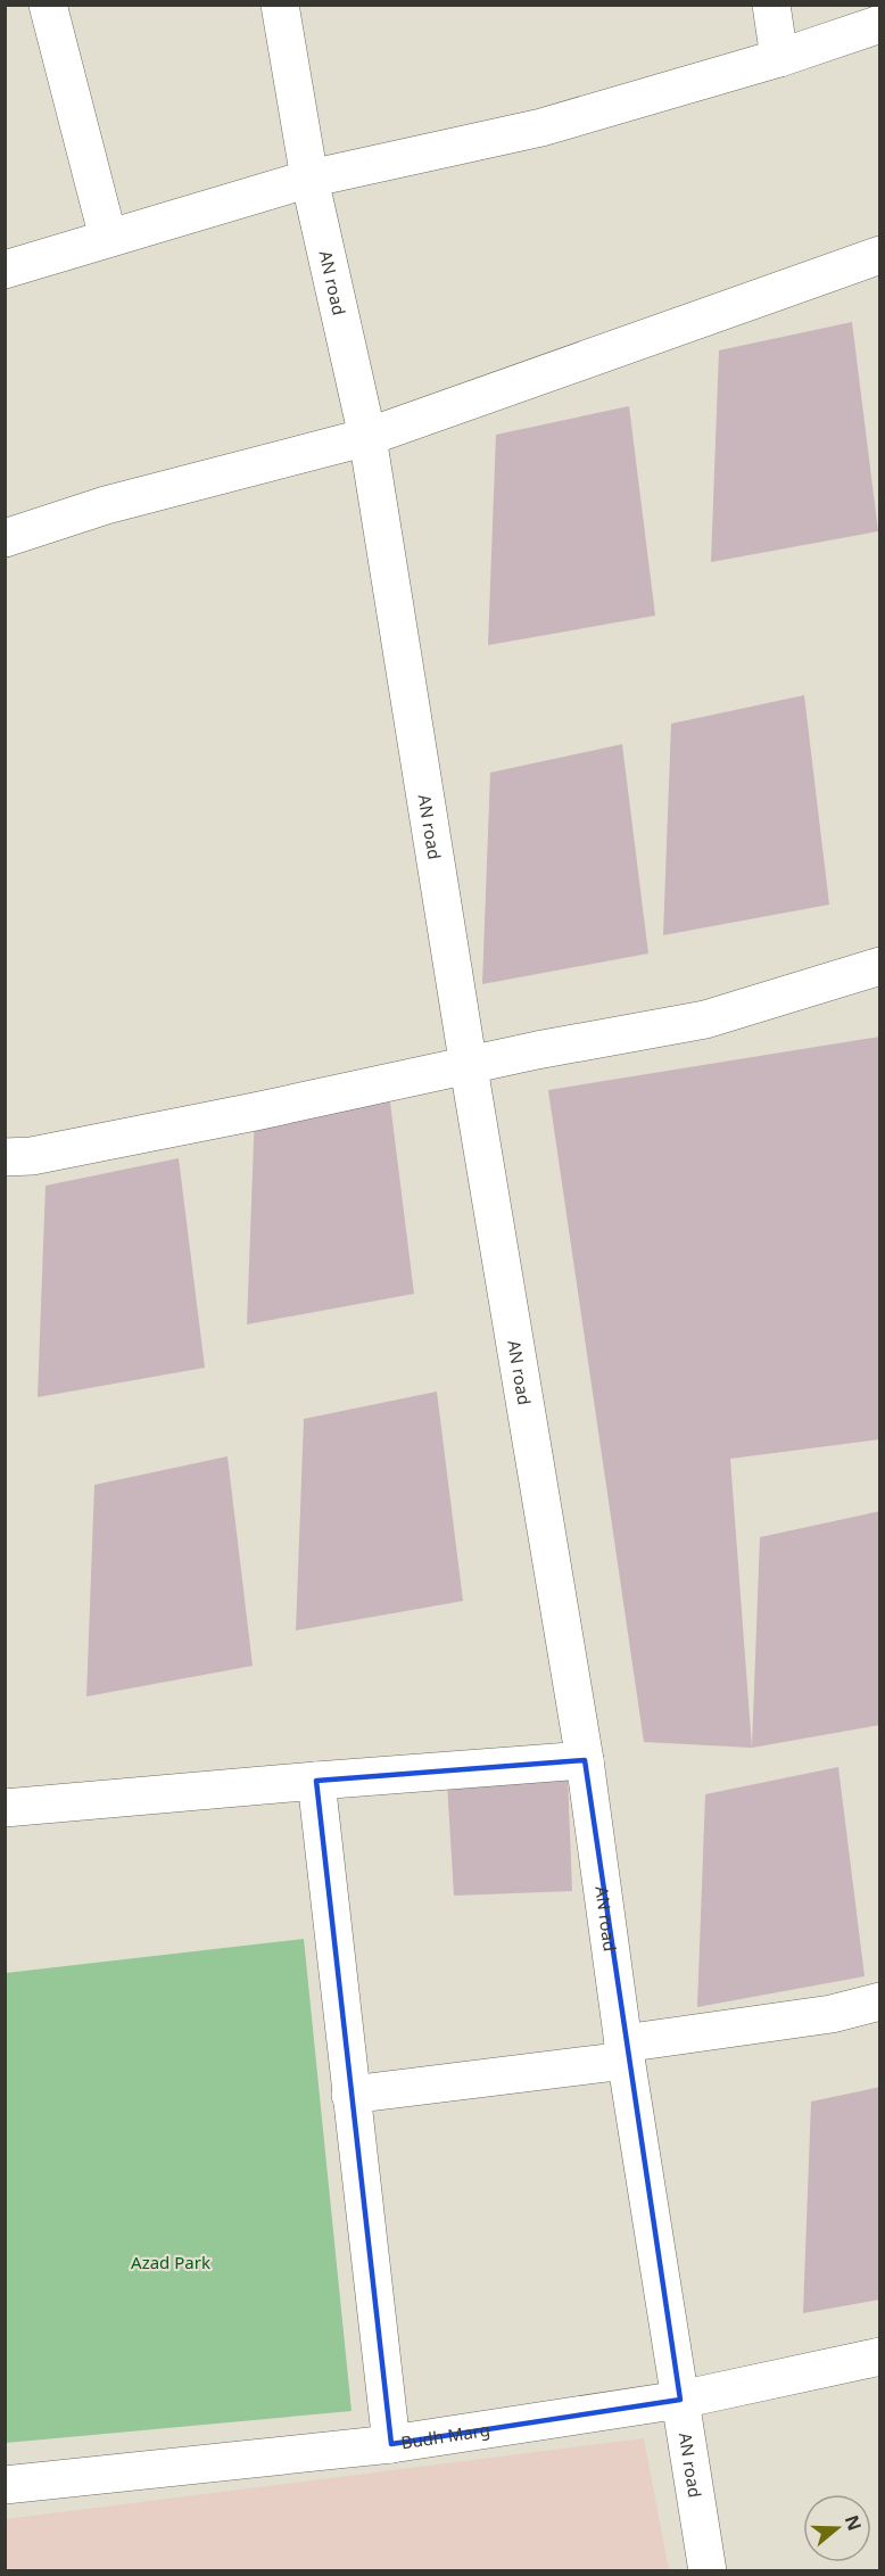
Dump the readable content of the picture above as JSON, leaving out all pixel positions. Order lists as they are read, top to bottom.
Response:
{
  "streets": {
    "street": ["AN road", "Budh Marg"]
  },
  "crossings": [
    ["AN road", "Budh Marg"]
  ],
  "parks": ["Azad Park"],
  "north": "right"
}
